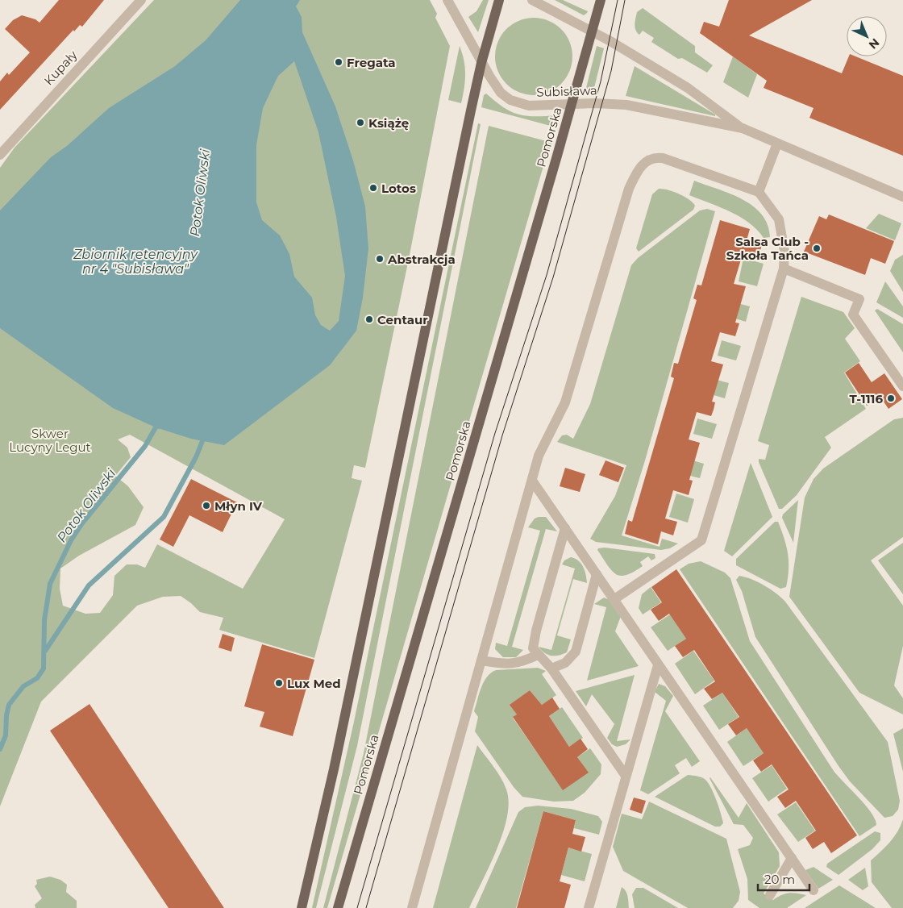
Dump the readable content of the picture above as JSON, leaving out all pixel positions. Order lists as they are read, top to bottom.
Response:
{
  "streets": {
    "main road": ["Pomorska"],
    "street": ["Kupały", "Subisława"]
  },
  "crossings": [
    ["Subisława", "Pomorska"]
  ],
  "water": ["Potok Oliwski", "Zbiornik retencyjny nr 4 \"Subisława\""],
  "parks": ["Skwer Lucyny Legut"],
  "places": [
    "Fregata",
    "Książę",
    "Lotos",
    "Salsa Club - Szkoła Tańca",
    "Abstrakcja",
    "Centaur",
    "T-1116",
    "Młyn IV",
    "Lux Med"
  ],
  "scale_bar": "20 m",
  "north": "bottom right"
}
